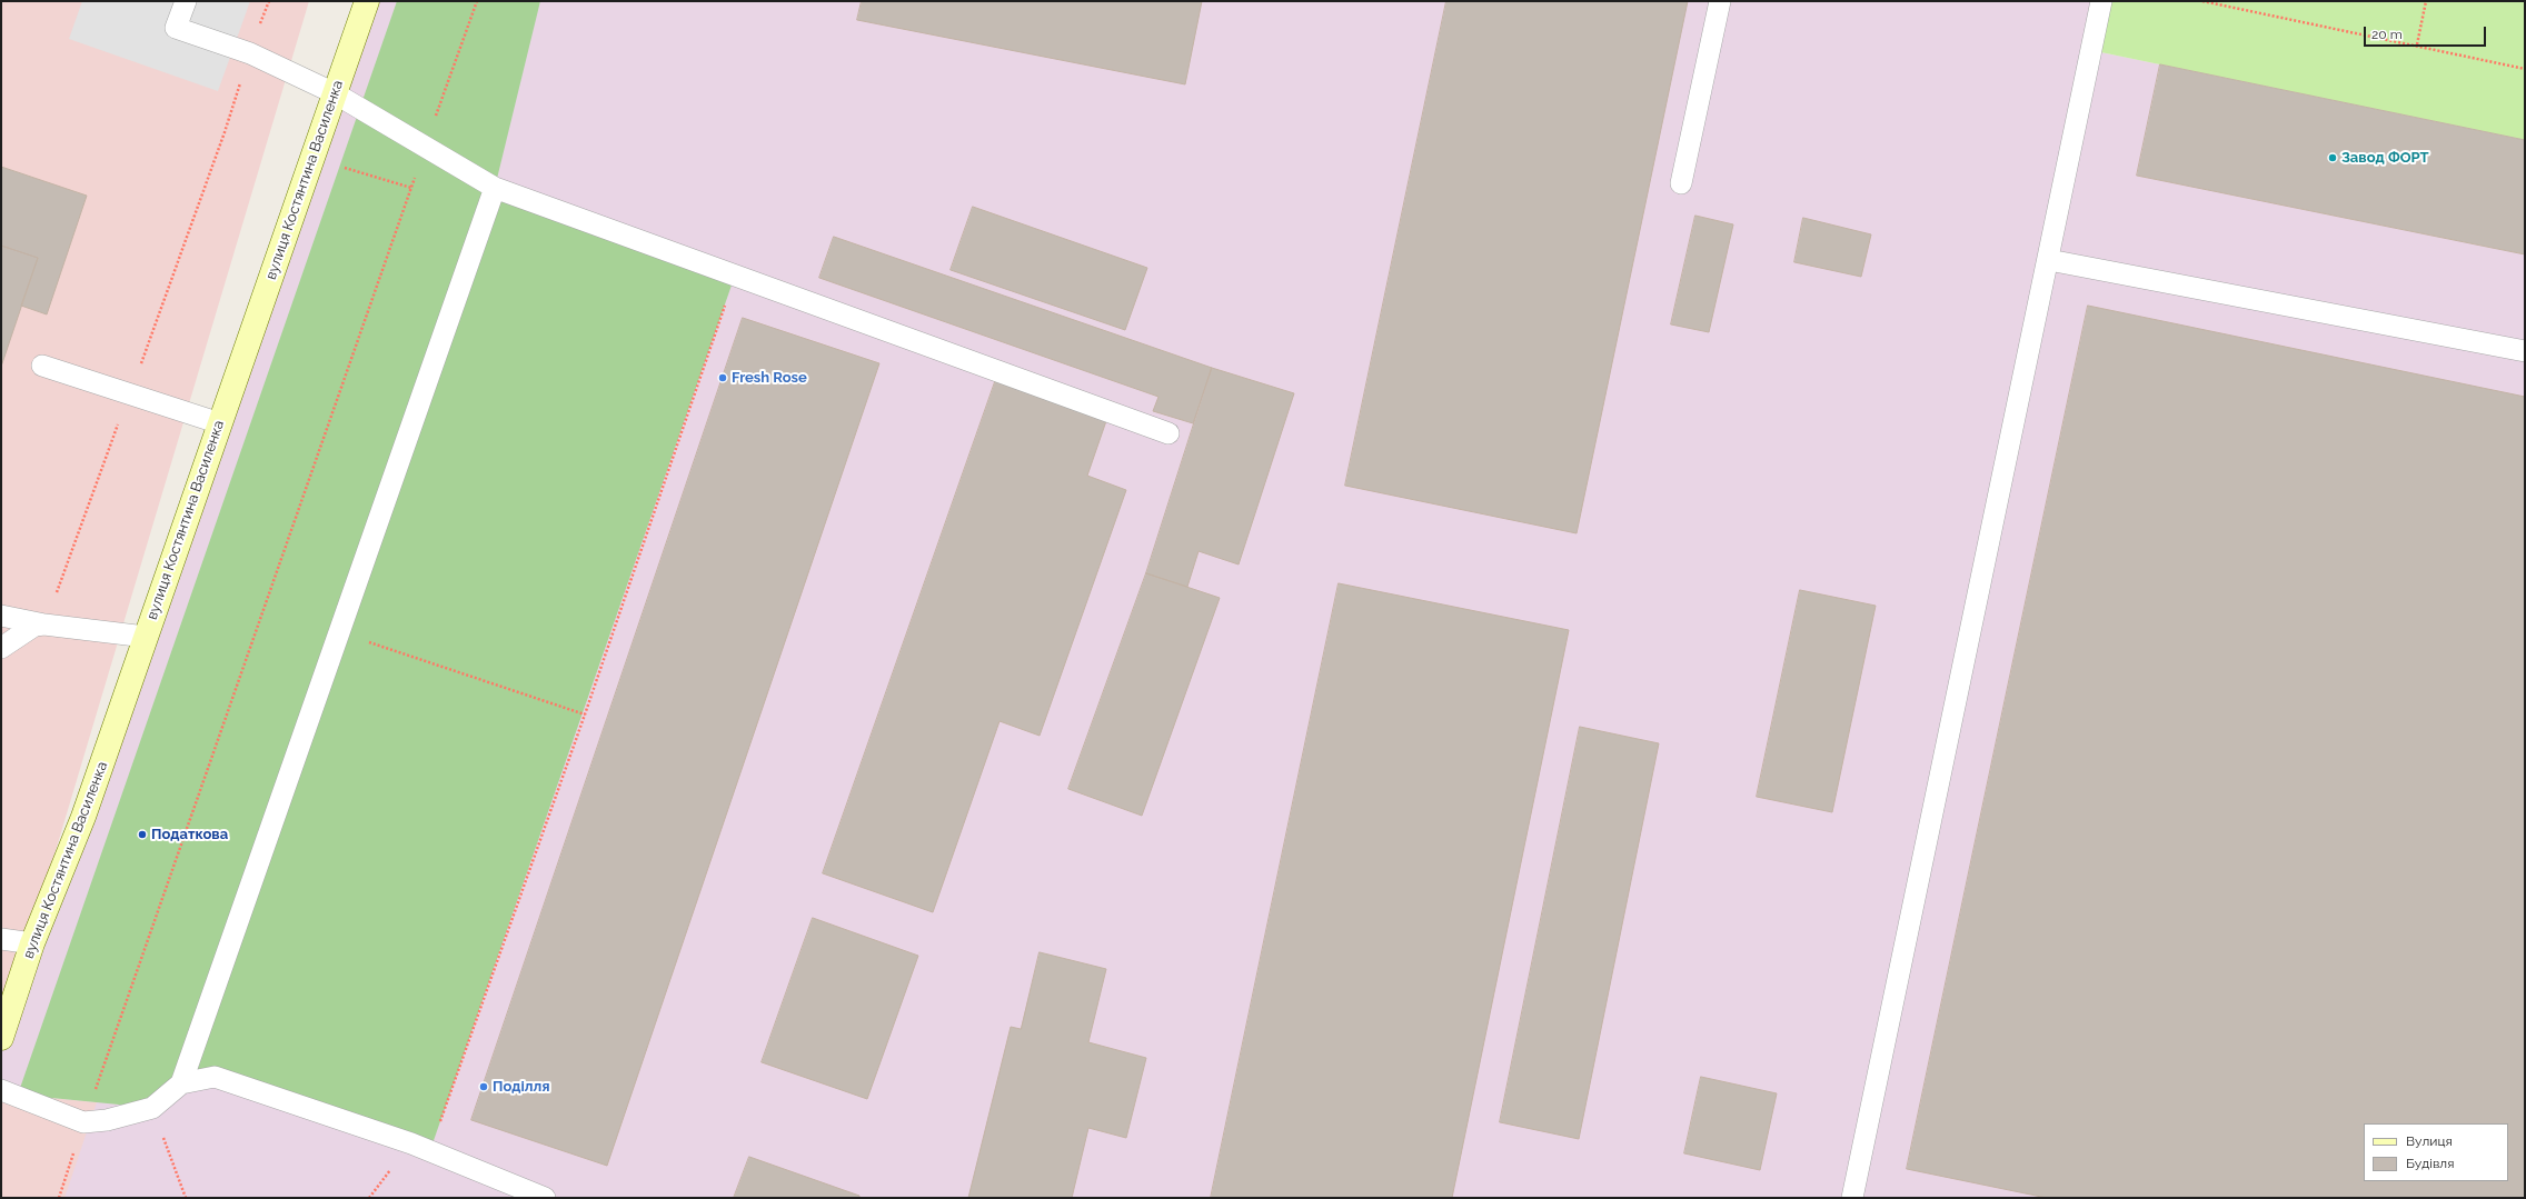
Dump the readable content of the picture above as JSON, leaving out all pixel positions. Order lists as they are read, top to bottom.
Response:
{
  "streets": {
    "street": ["вулиця Костянтина Василенка"]
  },
  "places": [
    "Завод ФОРТ",
    "Fresh Rose",
    "Податкова",
    "Поділля"
  ],
  "legend": ["Вулиця", "Будівля"],
  "scale_bar": "20 m"
}
